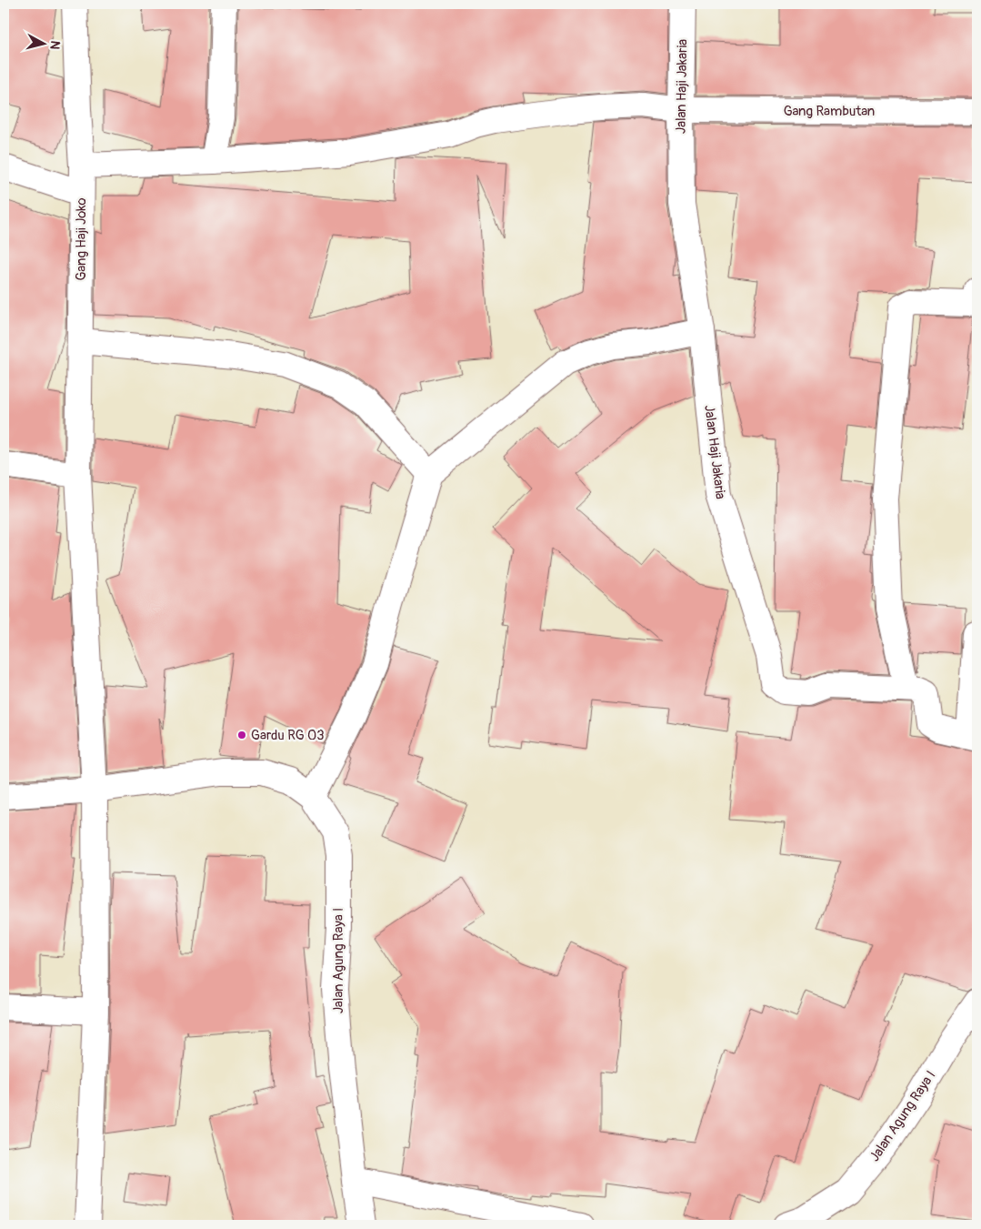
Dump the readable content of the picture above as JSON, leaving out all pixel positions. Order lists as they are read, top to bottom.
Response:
{
  "streets": {
    "street": [
      "Jalan Haji Jakaria",
      "Gang Rambutan",
      "Gang Haji Joko",
      "Jalan Agung Raya I"
    ]
  },
  "crossings": [
    ["Jalan Haji Jakaria", "Gang Rambutan"],
    ["Gang Rambutan", "Gang Haji Joko"],
    ["Gang Haji Joko", "Jalan Agung Raya I"]
  ],
  "places": ["Gardu RG 03"],
  "north": "right"
}
